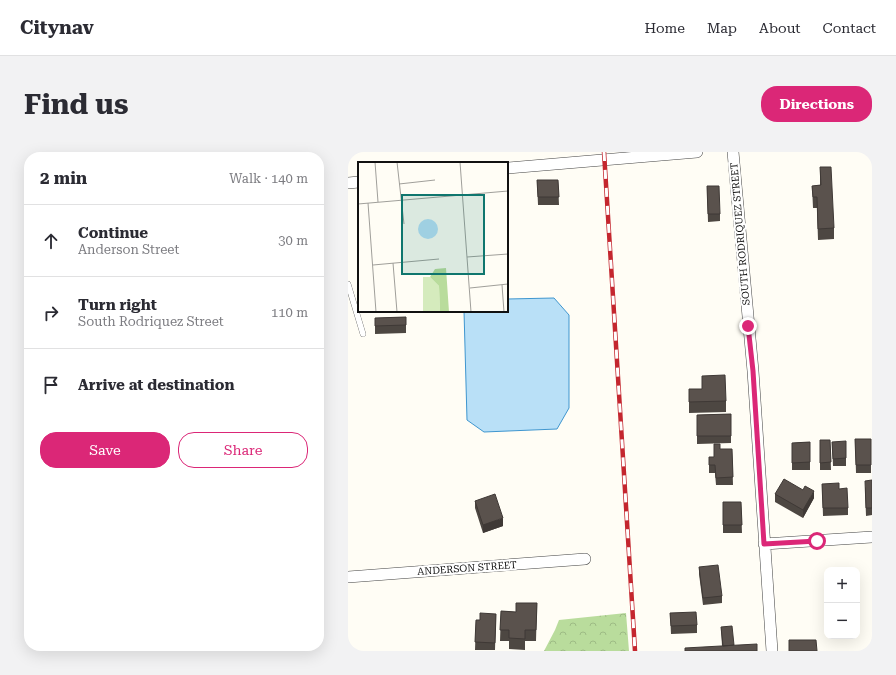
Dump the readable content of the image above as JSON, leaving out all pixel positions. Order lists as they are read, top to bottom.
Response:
{
  "streets": {
    "street": ["SOUTH RODRIQUEZ STREET", "ANDERSON STREET"]
  },
  "page": {
    "header": "Citynav",
    "nav": [
      "Home",
      "Map",
      "About",
      "Contact"
    ],
    "buttons": [
      "Directions",
      ["Save", "Share"]
    ],
    "title": "Find us",
    "heading": ["2 min", "Walk · 140 m"],
    "list": [
      ["Continue", "Anderson Street", "30 m"],
      ["Turn right", "South Rodriquez Street", "110 m"],
      "Arrive at destination"
    ],
    "map_buttons": ["+", "−"]
  }
}
